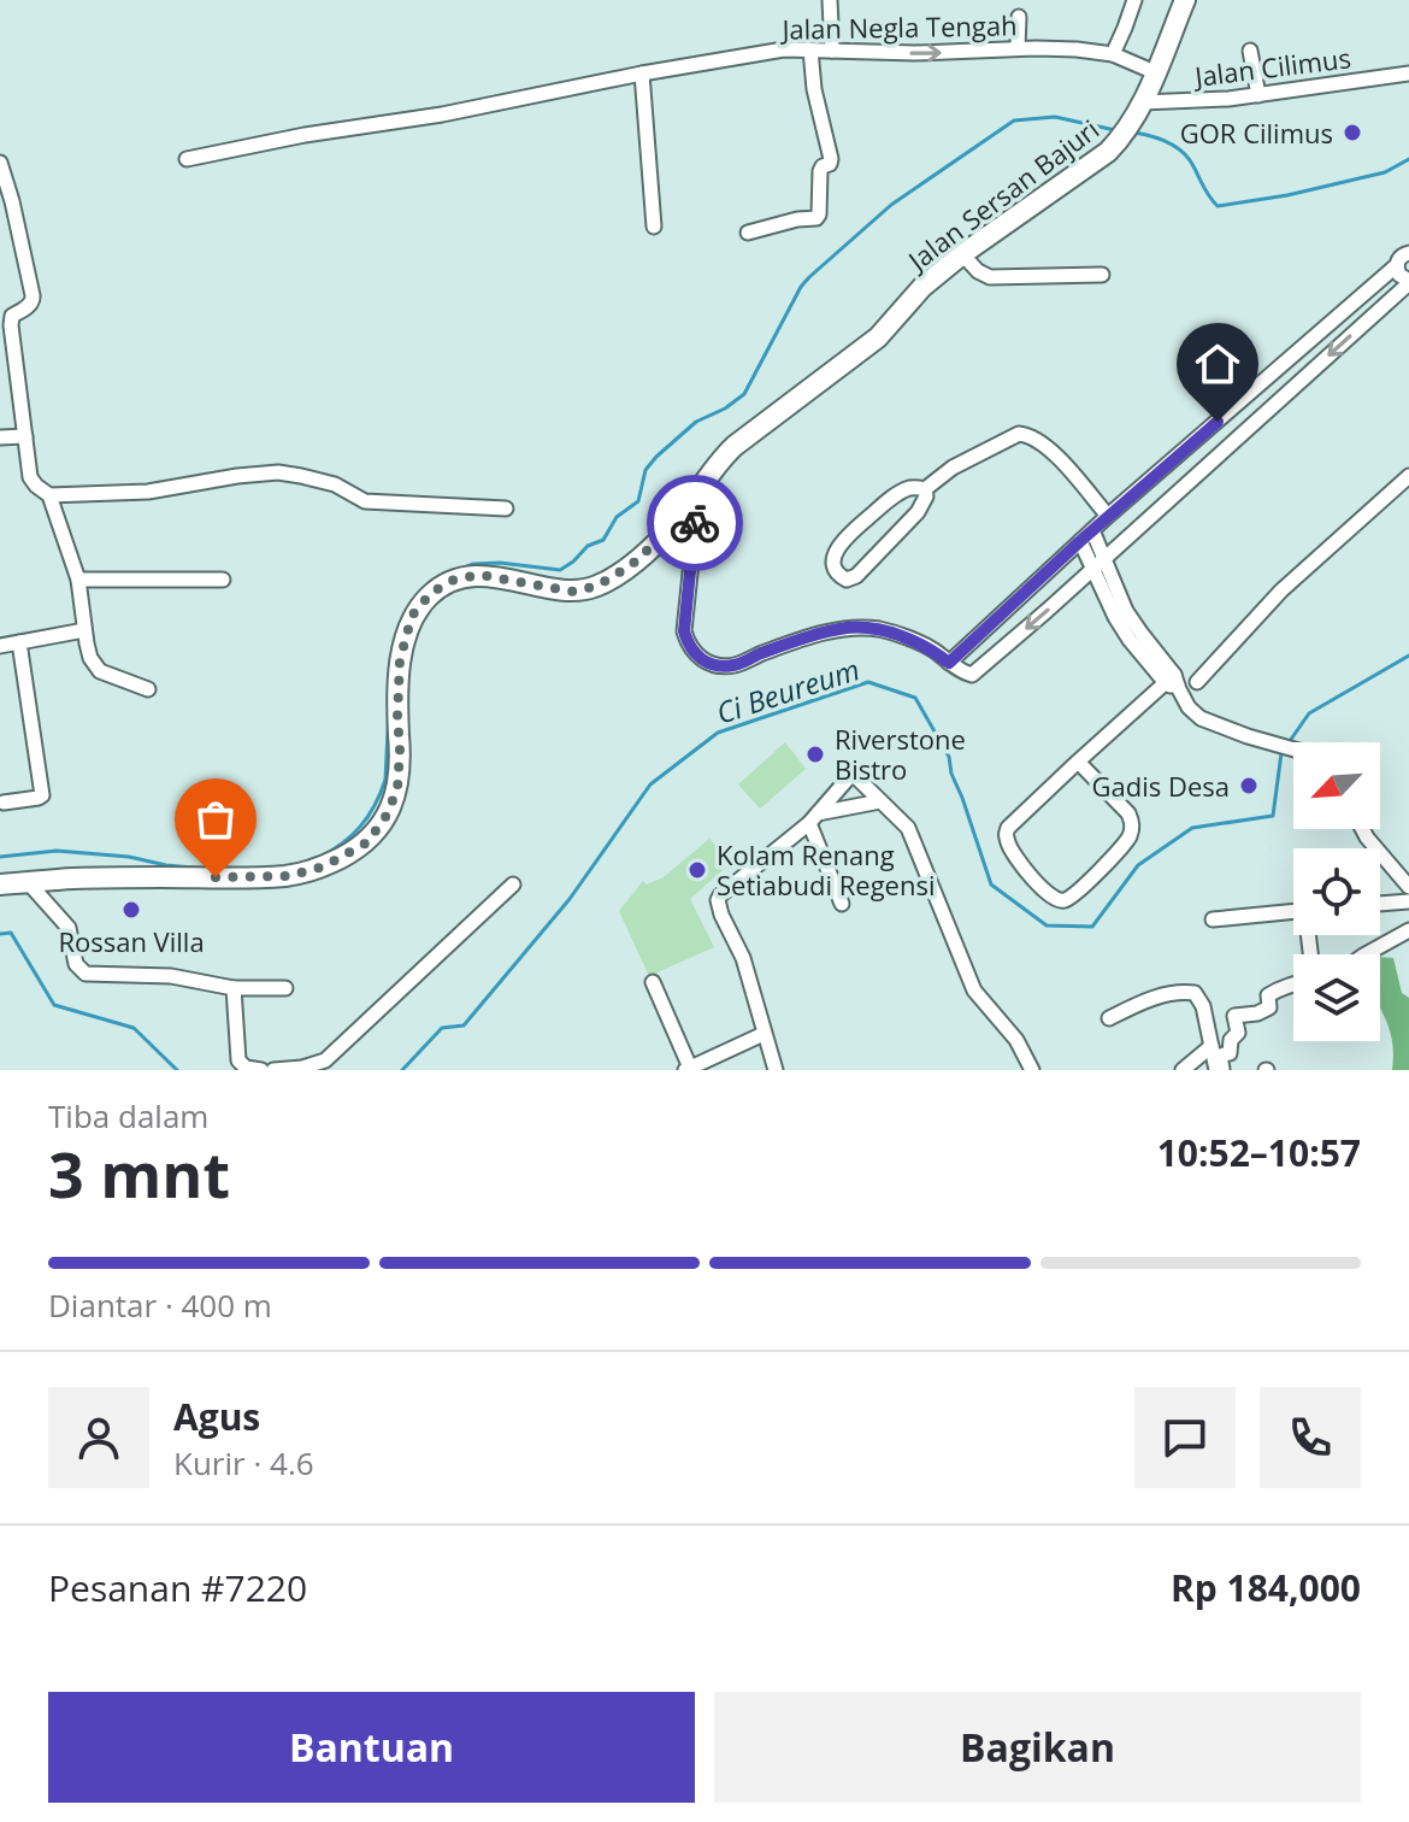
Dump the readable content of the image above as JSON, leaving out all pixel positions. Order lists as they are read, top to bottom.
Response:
{
  "streets": {
    "main road": ["Jalan Sersan Bajuri"],
    "street": ["Jalan Negla Tengah", "Jalan Cilimus"]
  },
  "crossings": [
    ["Jalan Negla Tengah", "Jalan Sersan Bajuri"],
    ["Jalan Cilimus", "Jalan Sersan Bajuri"]
  ],
  "water": ["Ci Beureum"],
  "places": [
    "GOR Cilimus",
    "Riverstone Bistro",
    "Gadis Desa",
    "Kolam Renang Setiabudi Regensi",
    "Rossan Villa"
  ],
  "north": "bottom left",
  "page": {
    "heading": ["3 mnt", "Tiba dalam", "10:52–10:57"],
    "panel": [
      "Agus",
      "Kurir · 4.6",
      "Pesanan #7220",
      "Rp 184,000"
    ],
    "bar": "Diantar · 400 m",
    "buttons": ["Bantuan", "Bagikan"]
  }
}
